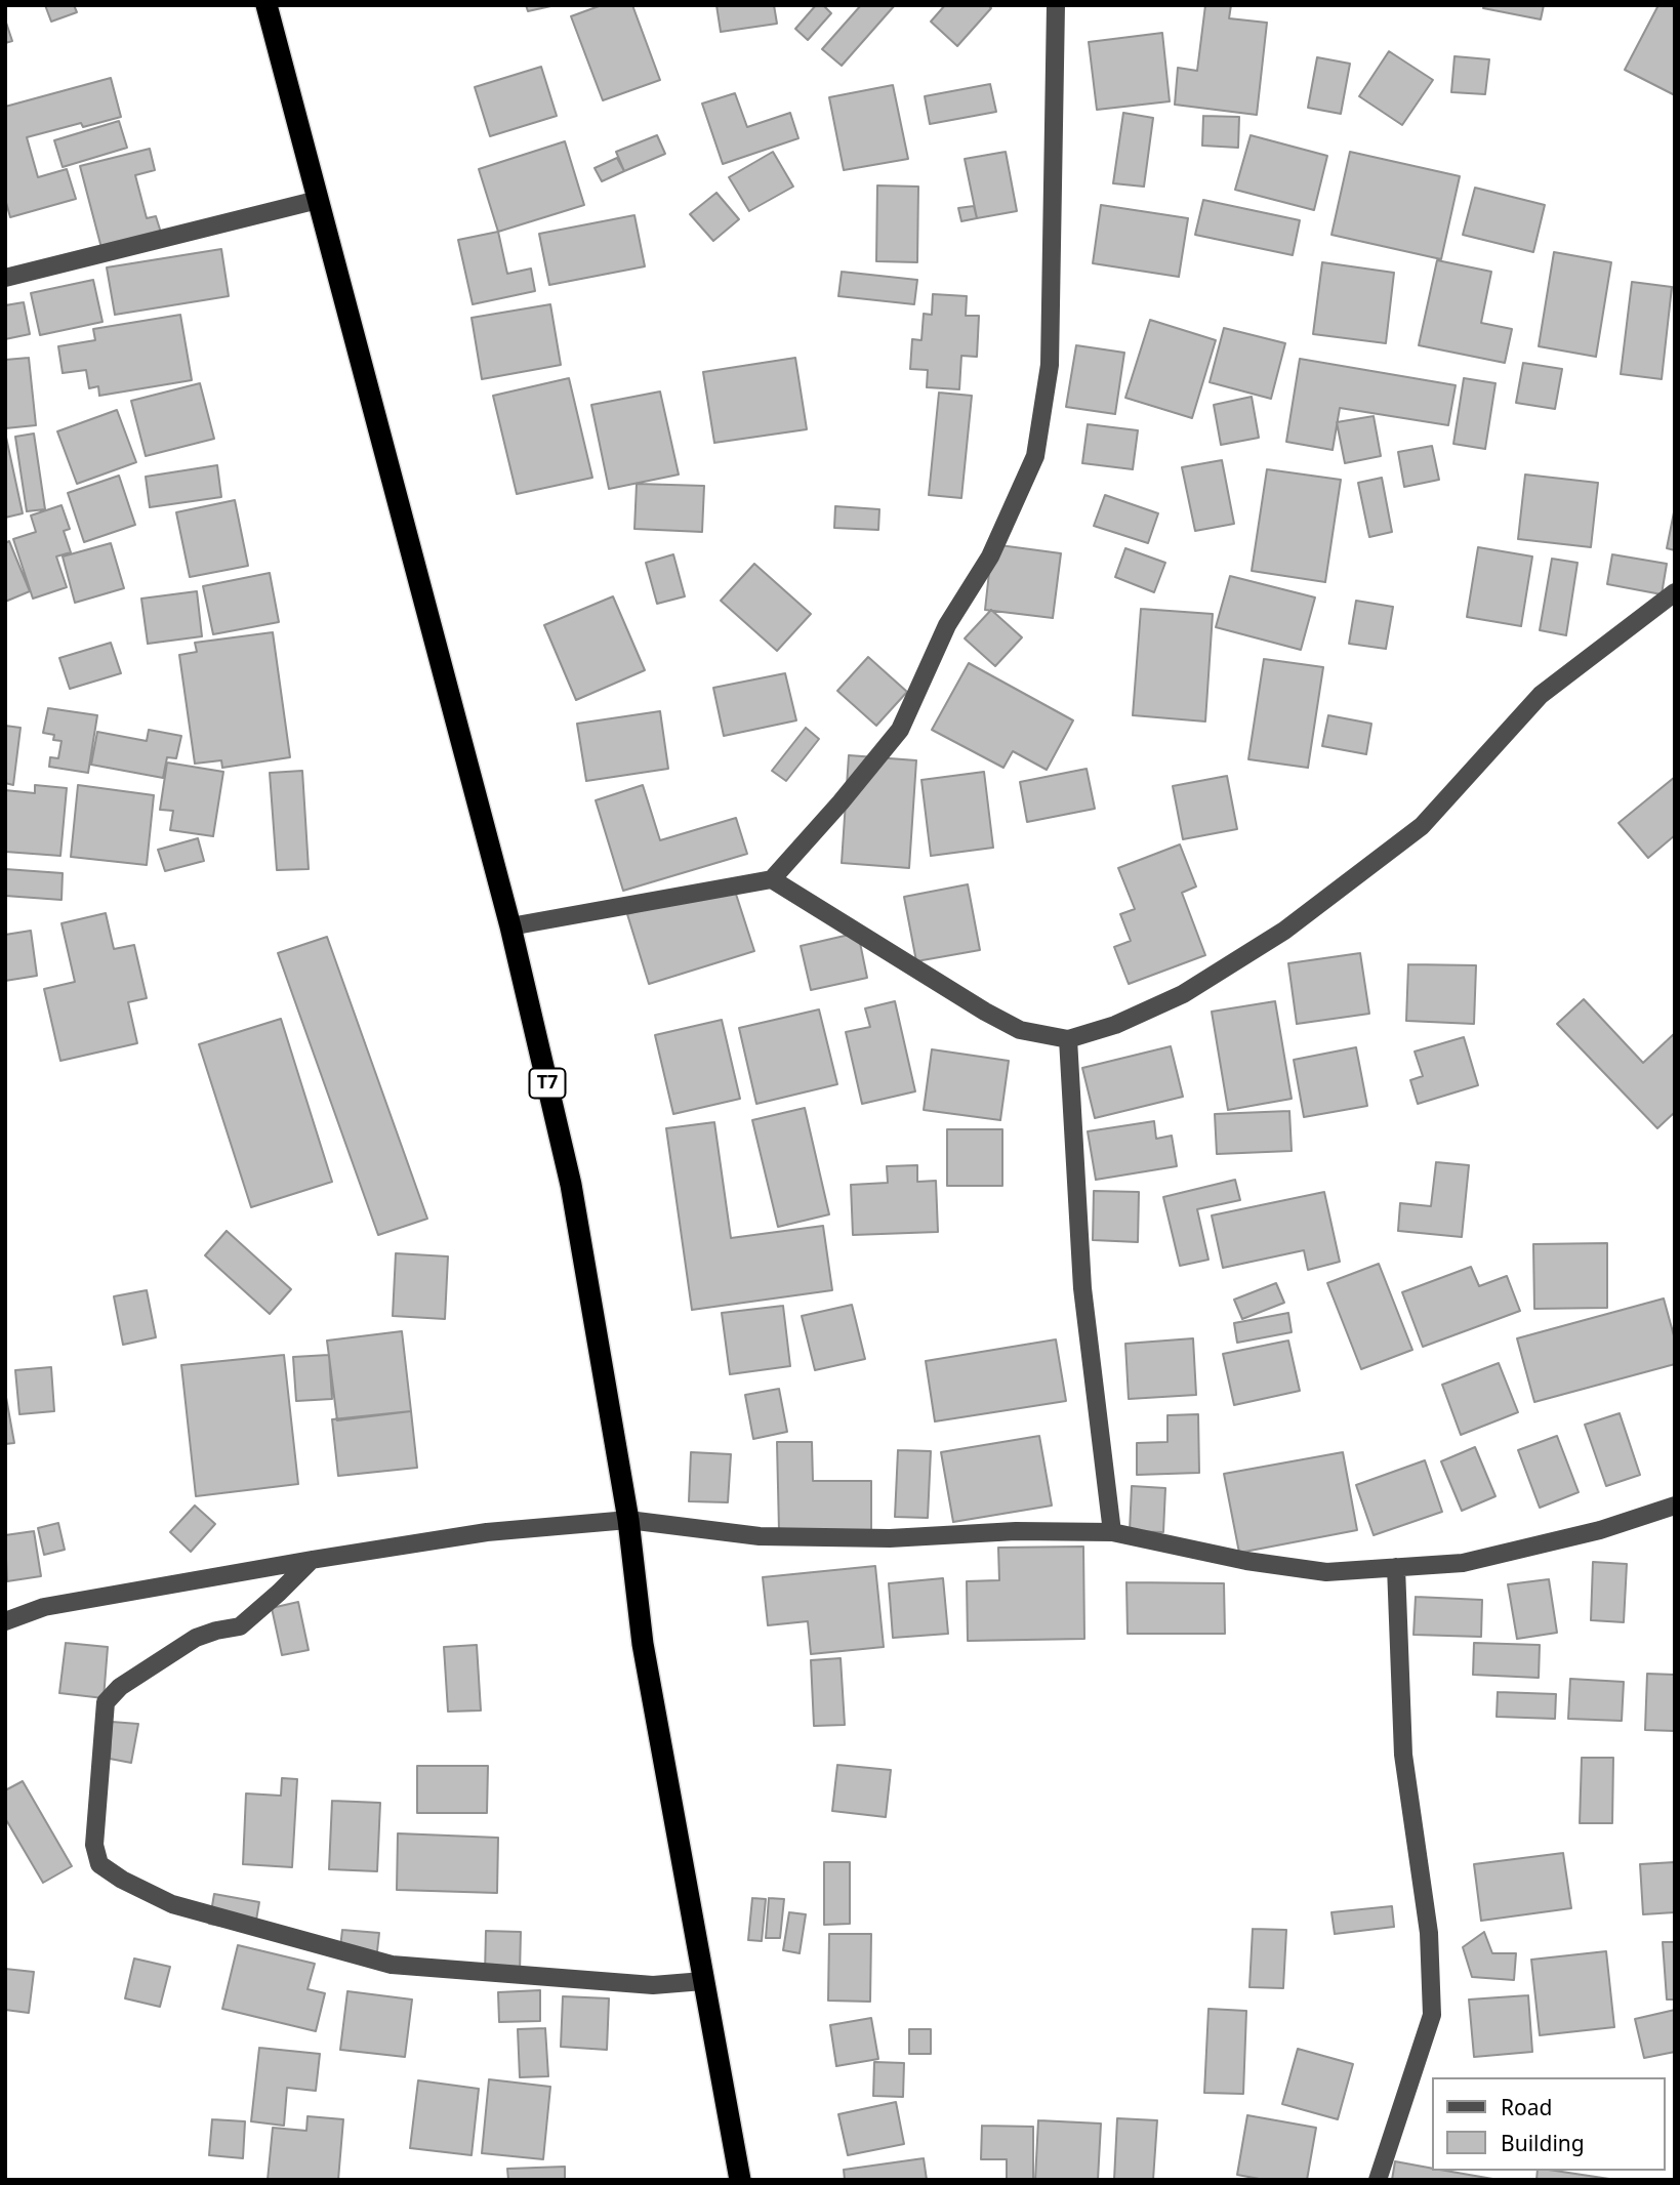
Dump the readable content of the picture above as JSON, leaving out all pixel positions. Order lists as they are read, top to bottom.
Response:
{
  "streets": {
    "highway": ["T7"]
  },
  "legend": ["Road", "Building"]
}
